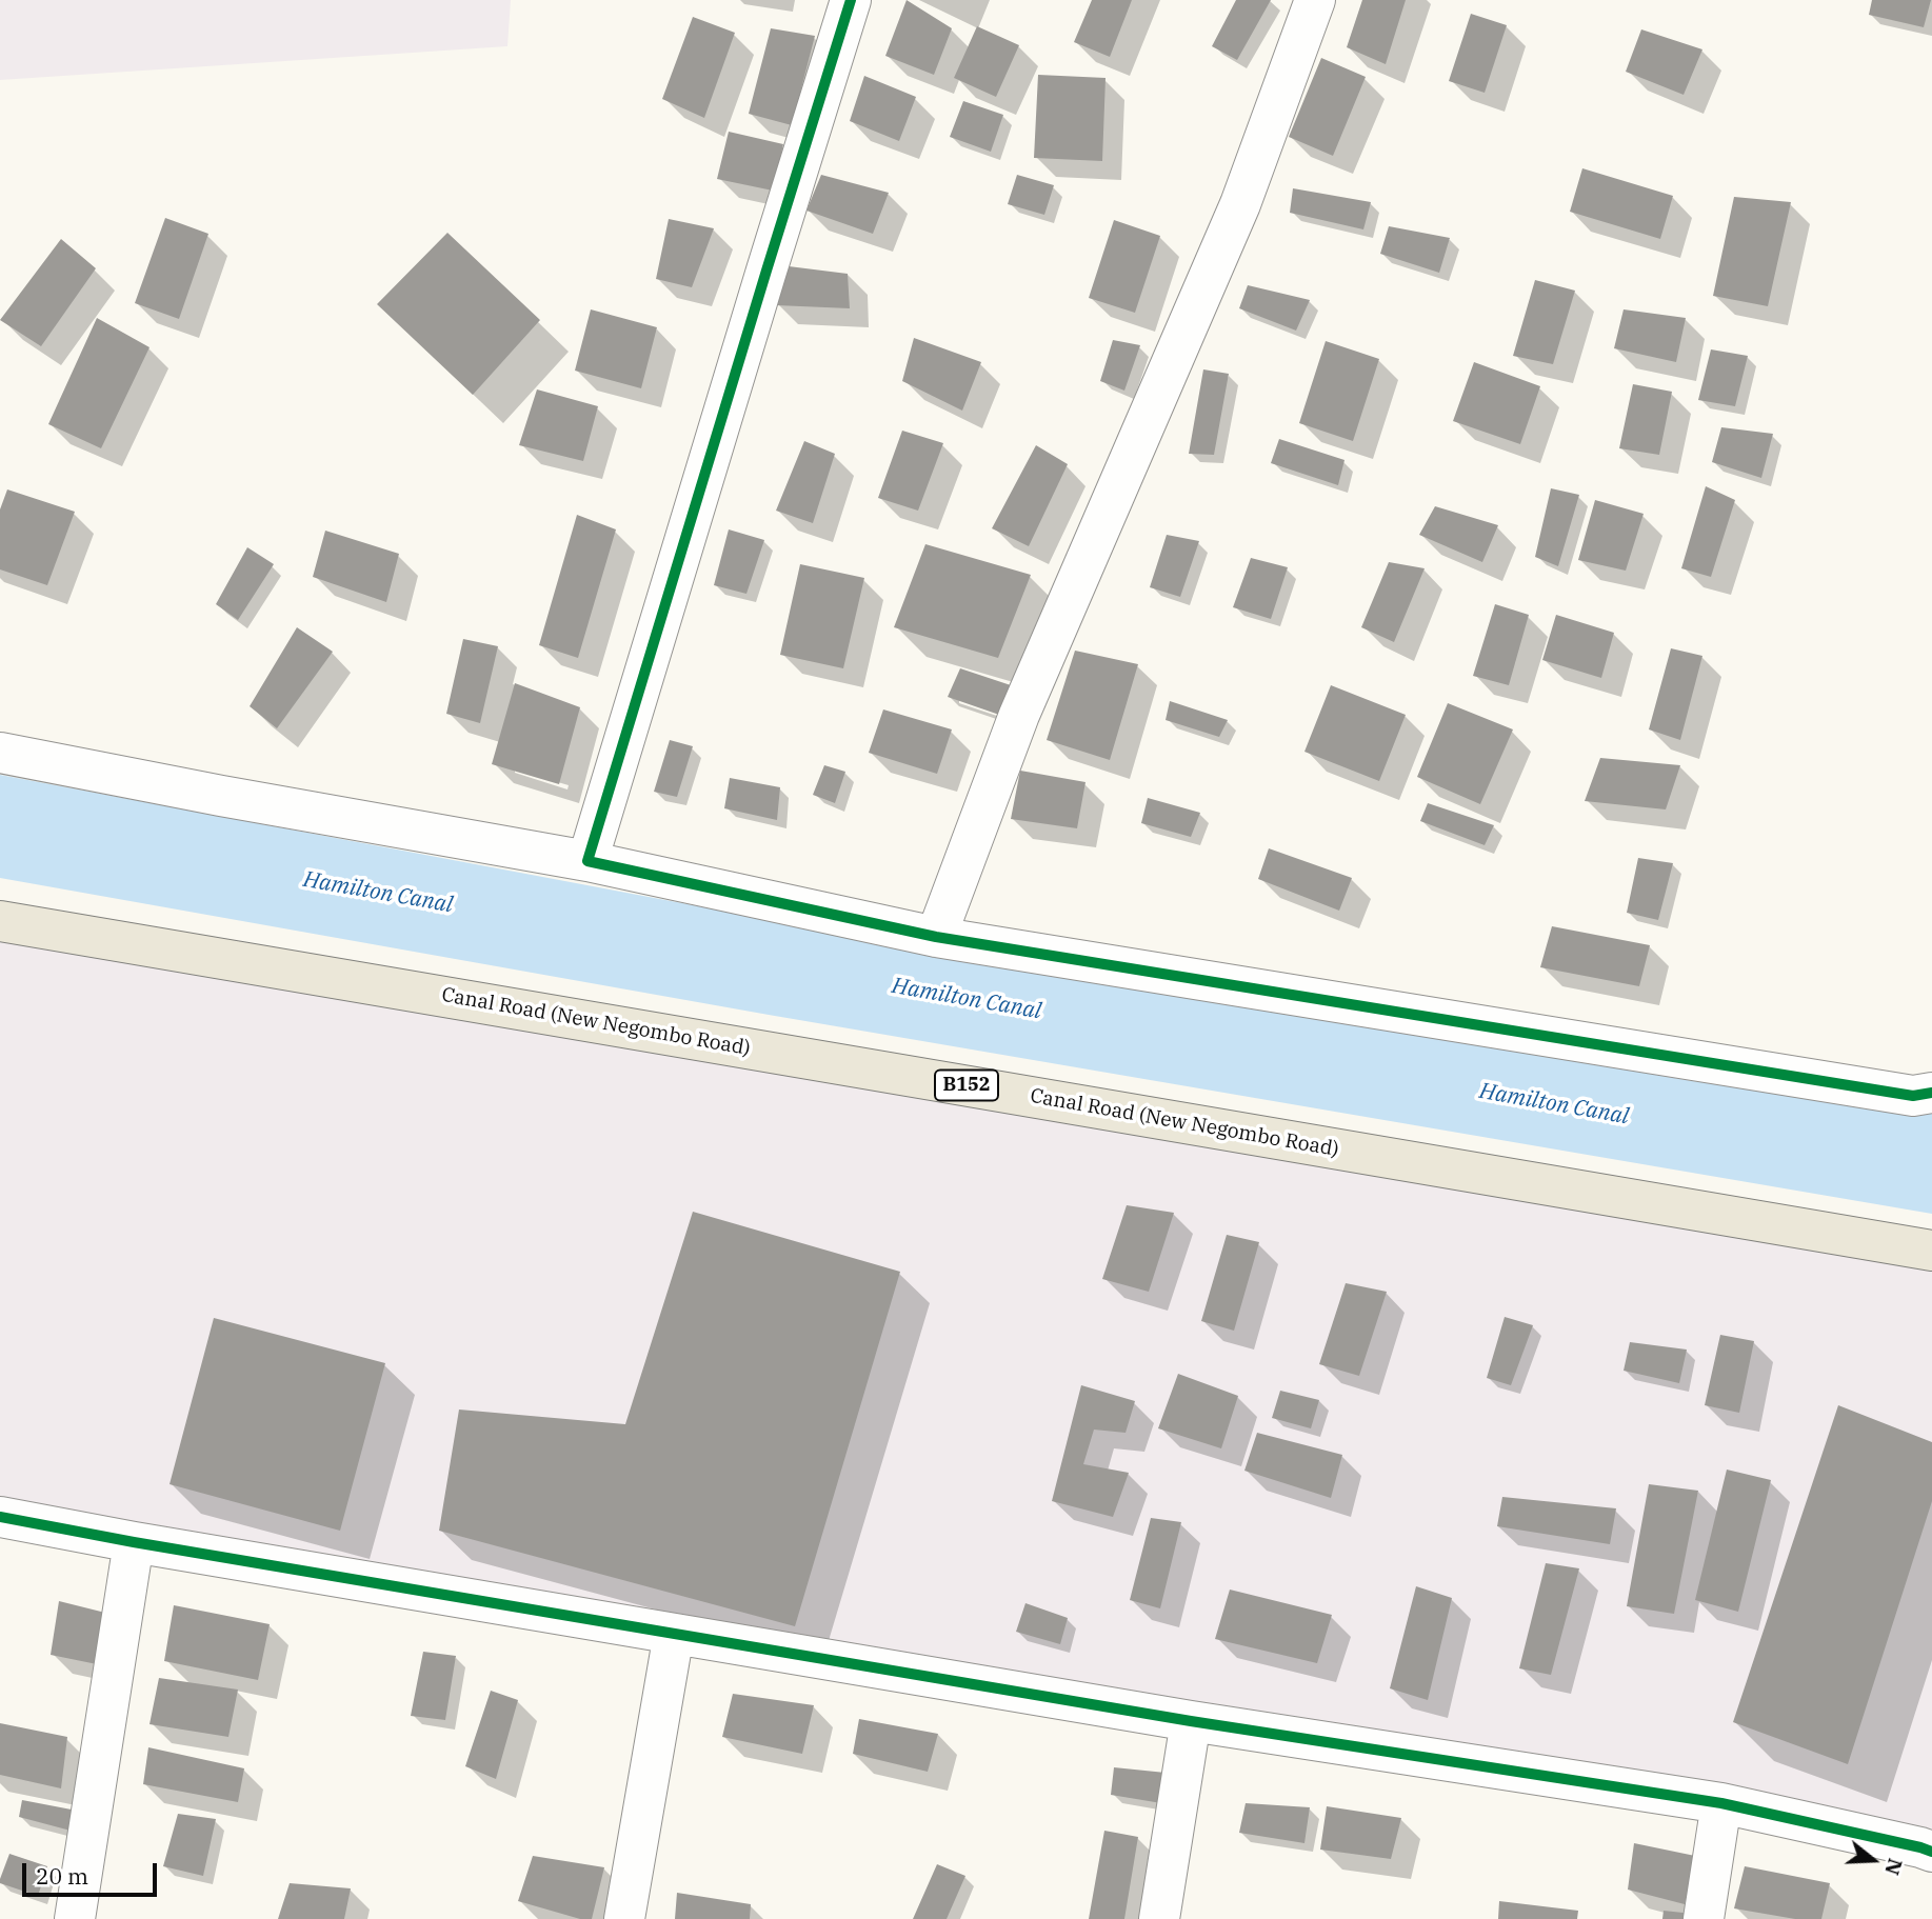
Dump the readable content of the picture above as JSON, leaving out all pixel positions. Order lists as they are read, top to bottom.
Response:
{
  "streets": {
    "main road": ["Canal Road (New Negombo Road)", "B152"]
  },
  "water": ["Hamilton Canal"],
  "scale_bar": "20 m",
  "north": "right"
}
